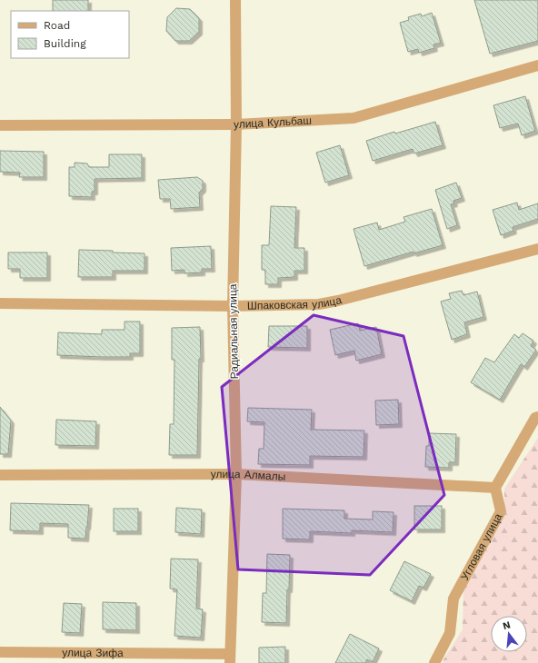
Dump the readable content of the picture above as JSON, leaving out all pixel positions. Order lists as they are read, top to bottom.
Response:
{
  "streets": {
    "street": [
      "улица Кульбаш",
      "Шпаковская улица",
      "Радиальная улица",
      "улица Алмалы",
      "Угловая улица",
      "улица Зифа"
    ]
  },
  "crossings": [
    ["улица Кульбаш", "Радиальная улица"],
    ["Шпаковская улица", "Радиальная улица"],
    ["Радиальная улица", "улица Алмалы"],
    ["Радиальная улица", "улица Зифа"],
    ["улица Алмалы", "Угловая улица"]
  ],
  "legend": ["Road", "Building"],
  "north": "top"
}
